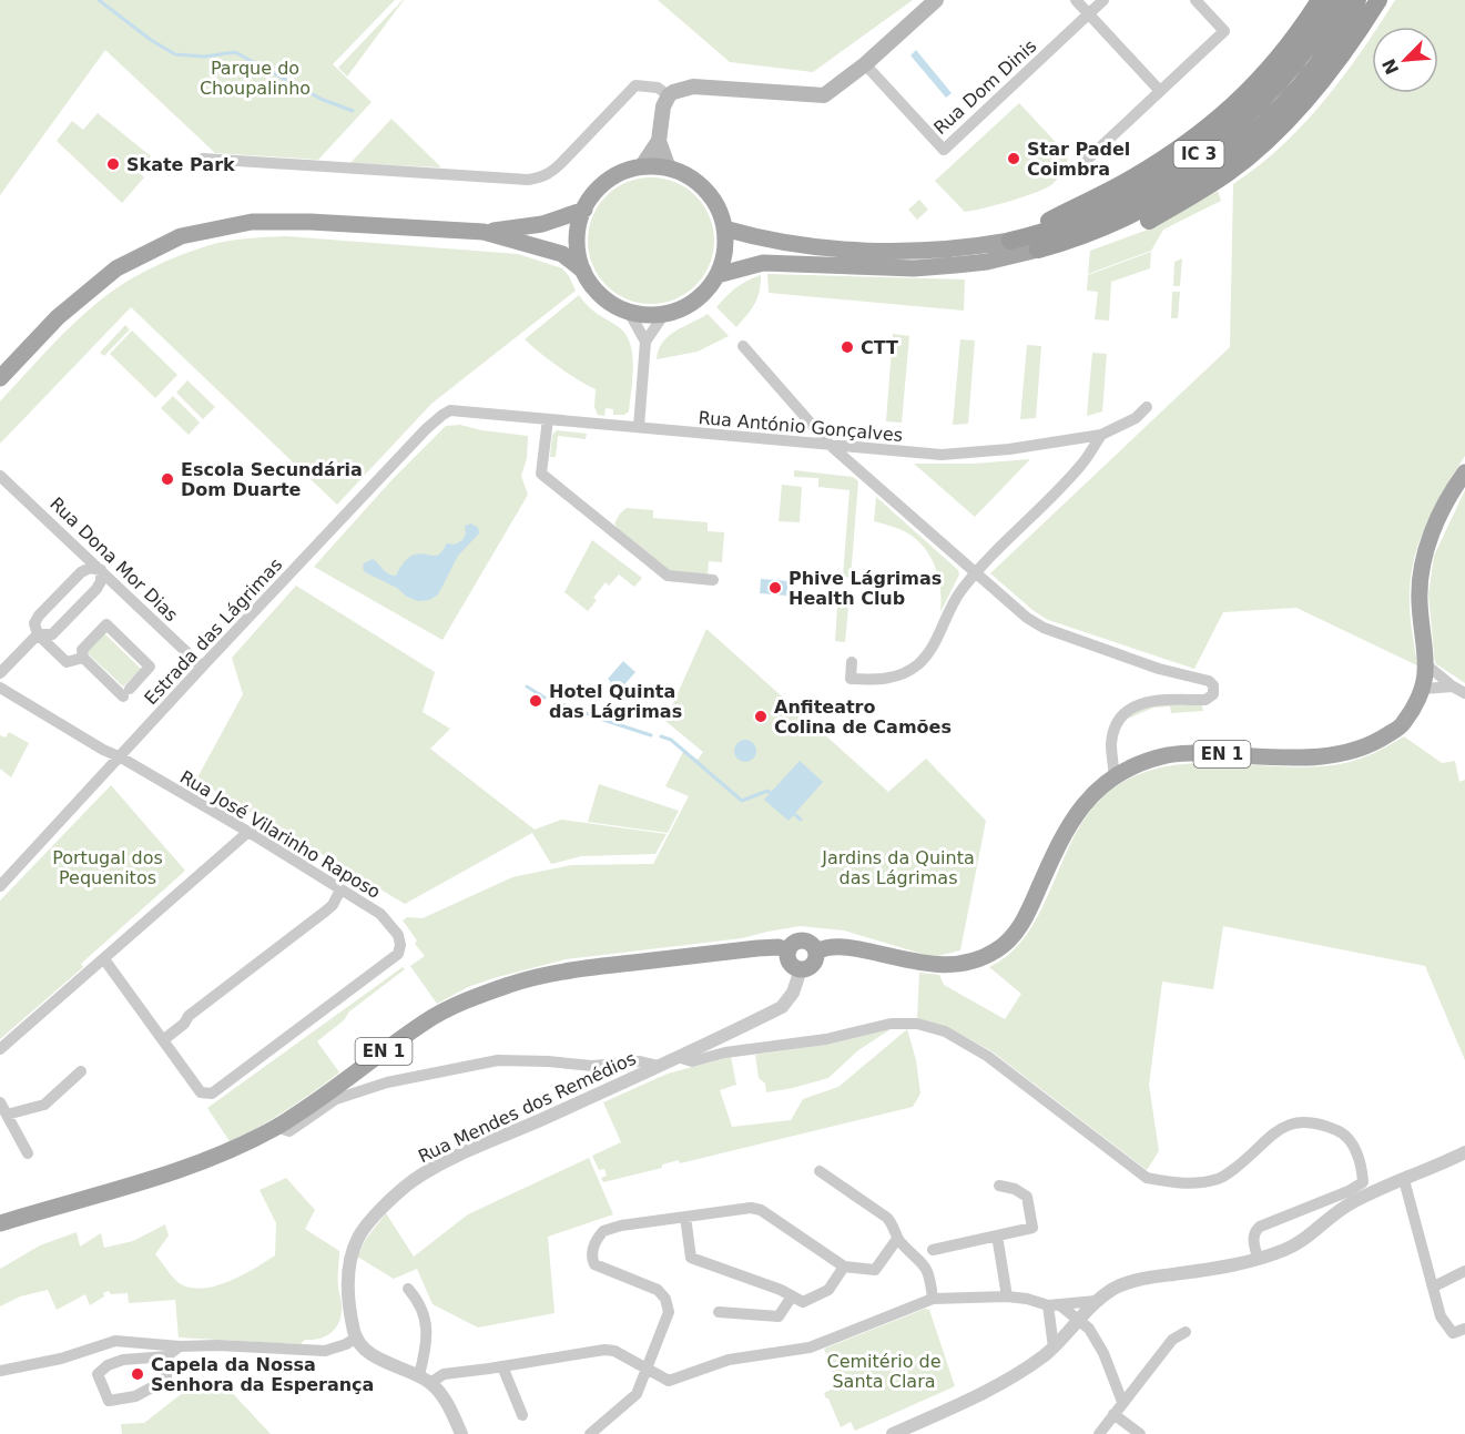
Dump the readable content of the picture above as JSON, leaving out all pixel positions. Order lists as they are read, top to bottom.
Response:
{
  "streets": {
    "highway": ["IC 3"],
    "main road": ["EN 1"],
    "street": [
      "Rua Dom Dinis",
      "Rua António Gonçalves",
      "Rua Dona Mor Dias",
      "Estrada das Lágrimas",
      "Rua José Vilarinho Raposo",
      "Rua Mendes dos Remédios"
    ]
  },
  "crossings": [
    ["Rua António Gonçalves", "Estrada das Lágrimas"],
    ["Rua Dona Mor Dias", "Estrada das Lágrimas"],
    ["Estrada das Lágrimas", "Rua José Vilarinho Raposo"],
    ["EN 1", "Rua Mendes dos Remédios"]
  ],
  "parks": [
    "Parque do Choupalinho",
    "Portugal dos Pequenitos",
    "Jardins da Quinta das Lágrimas",
    "Cemitério de Santa Clara"
  ],
  "places": [
    "Star Padel Coimbra",
    "Skate Park",
    "CTT",
    "Escola Secundária Dom Duarte",
    "Phive Lágrimas Health Club",
    "Hotel Quinta das Lágrimas",
    "Anfiteatro Colina de Camões",
    "Capela da Nossa Senhora da Esperança"
  ],
  "north": "bottom left"
}
